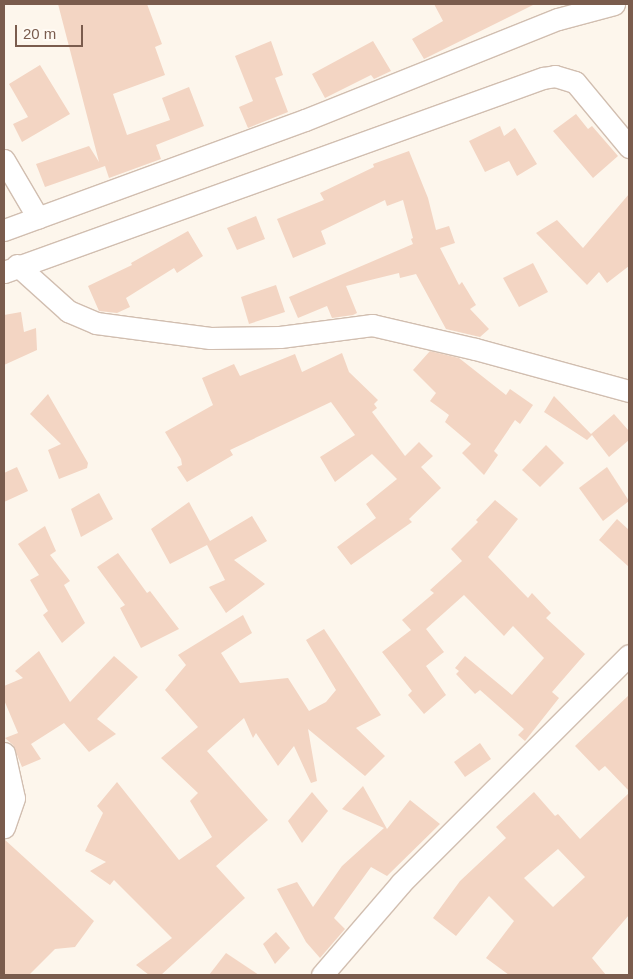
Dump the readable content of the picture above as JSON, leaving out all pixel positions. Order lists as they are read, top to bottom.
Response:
{
  "scale_bar": "20 m"
}
